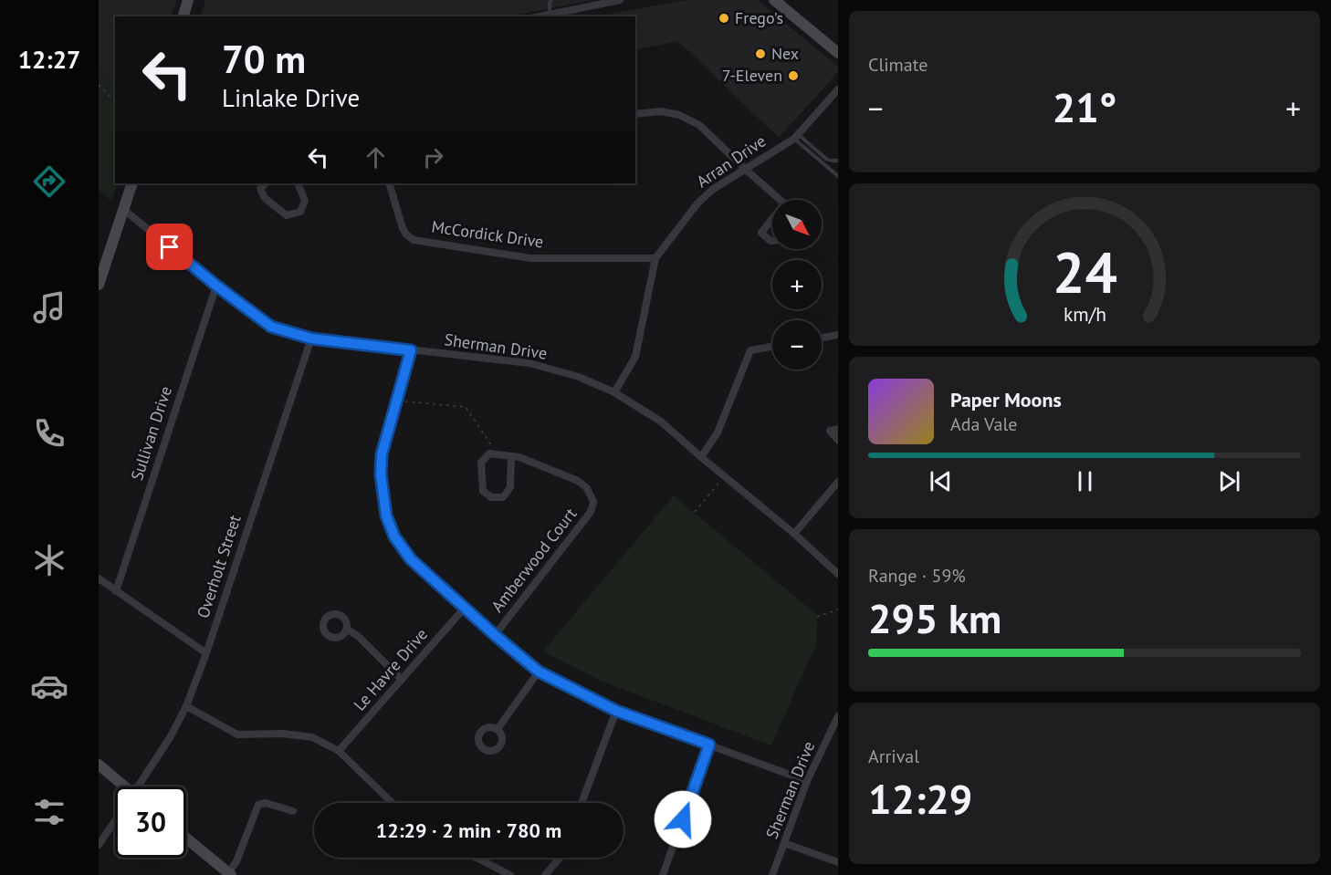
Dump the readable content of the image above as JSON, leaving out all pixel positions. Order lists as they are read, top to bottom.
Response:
{
  "streets": {
    "street": [
      "Arran Drive",
      "McCordick Drive",
      "Sherman Drive",
      "Sullivan Drive",
      "Amberwood Court",
      "Overholt Street",
      "Le Havre Drive"
    ]
  },
  "crossings": [
    ["Arran Drive", "McCordick Drive"],
    ["Arran Drive", "Sherman Drive"],
    ["Sherman Drive", "Sullivan Drive"],
    ["Sherman Drive", "Overholt Street"]
  ],
  "places": ["Frego's", "Nex", "7-Eleven"],
  "north": "bottom right",
  "page": {
    "tabs": "12:27",
    "tile": [
      "Climate",
      ["Range · 59%", "295 km"],
      ["Arrival", "12:29"]
    ],
    "turn": ["70 m", "Linlake Drive"],
    "heat": ["−", "21°", "+"],
    "map_buttons": ["+", "−"],
    "song": ["Paper Moons", "Ada Vale"],
    "limit": "30",
    "trip": "12:29 · 2 min · 780 m",
    "gauge": ["24", "km/h"]
  }
}
